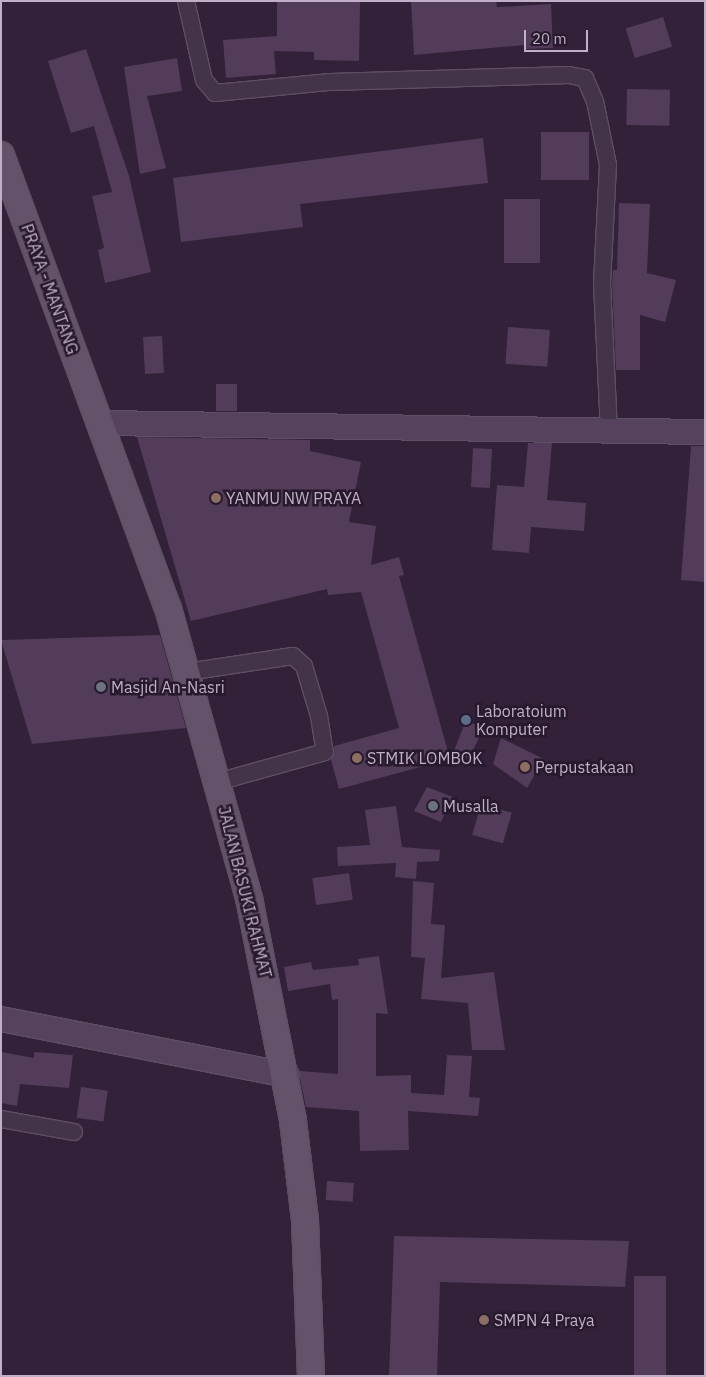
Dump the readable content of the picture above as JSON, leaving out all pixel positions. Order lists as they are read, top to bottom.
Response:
{
  "streets": {
    "main road": ["PRAYA - MANTANG", "JALAN BASUKI RAHMAT"]
  },
  "crossings": [
    ["PRAYA - MANTANG", "JALAN BASUKI RAHMAT"]
  ],
  "places": [
    "YANMU NW PRAYA",
    "Masjid An-Nasri",
    "Laboratoium Komputer",
    "STMIK LOMBOK",
    "Perpustakaan",
    "Musalla",
    "SMPN 4 Praya"
  ],
  "scale_bar": "20 m"
}
